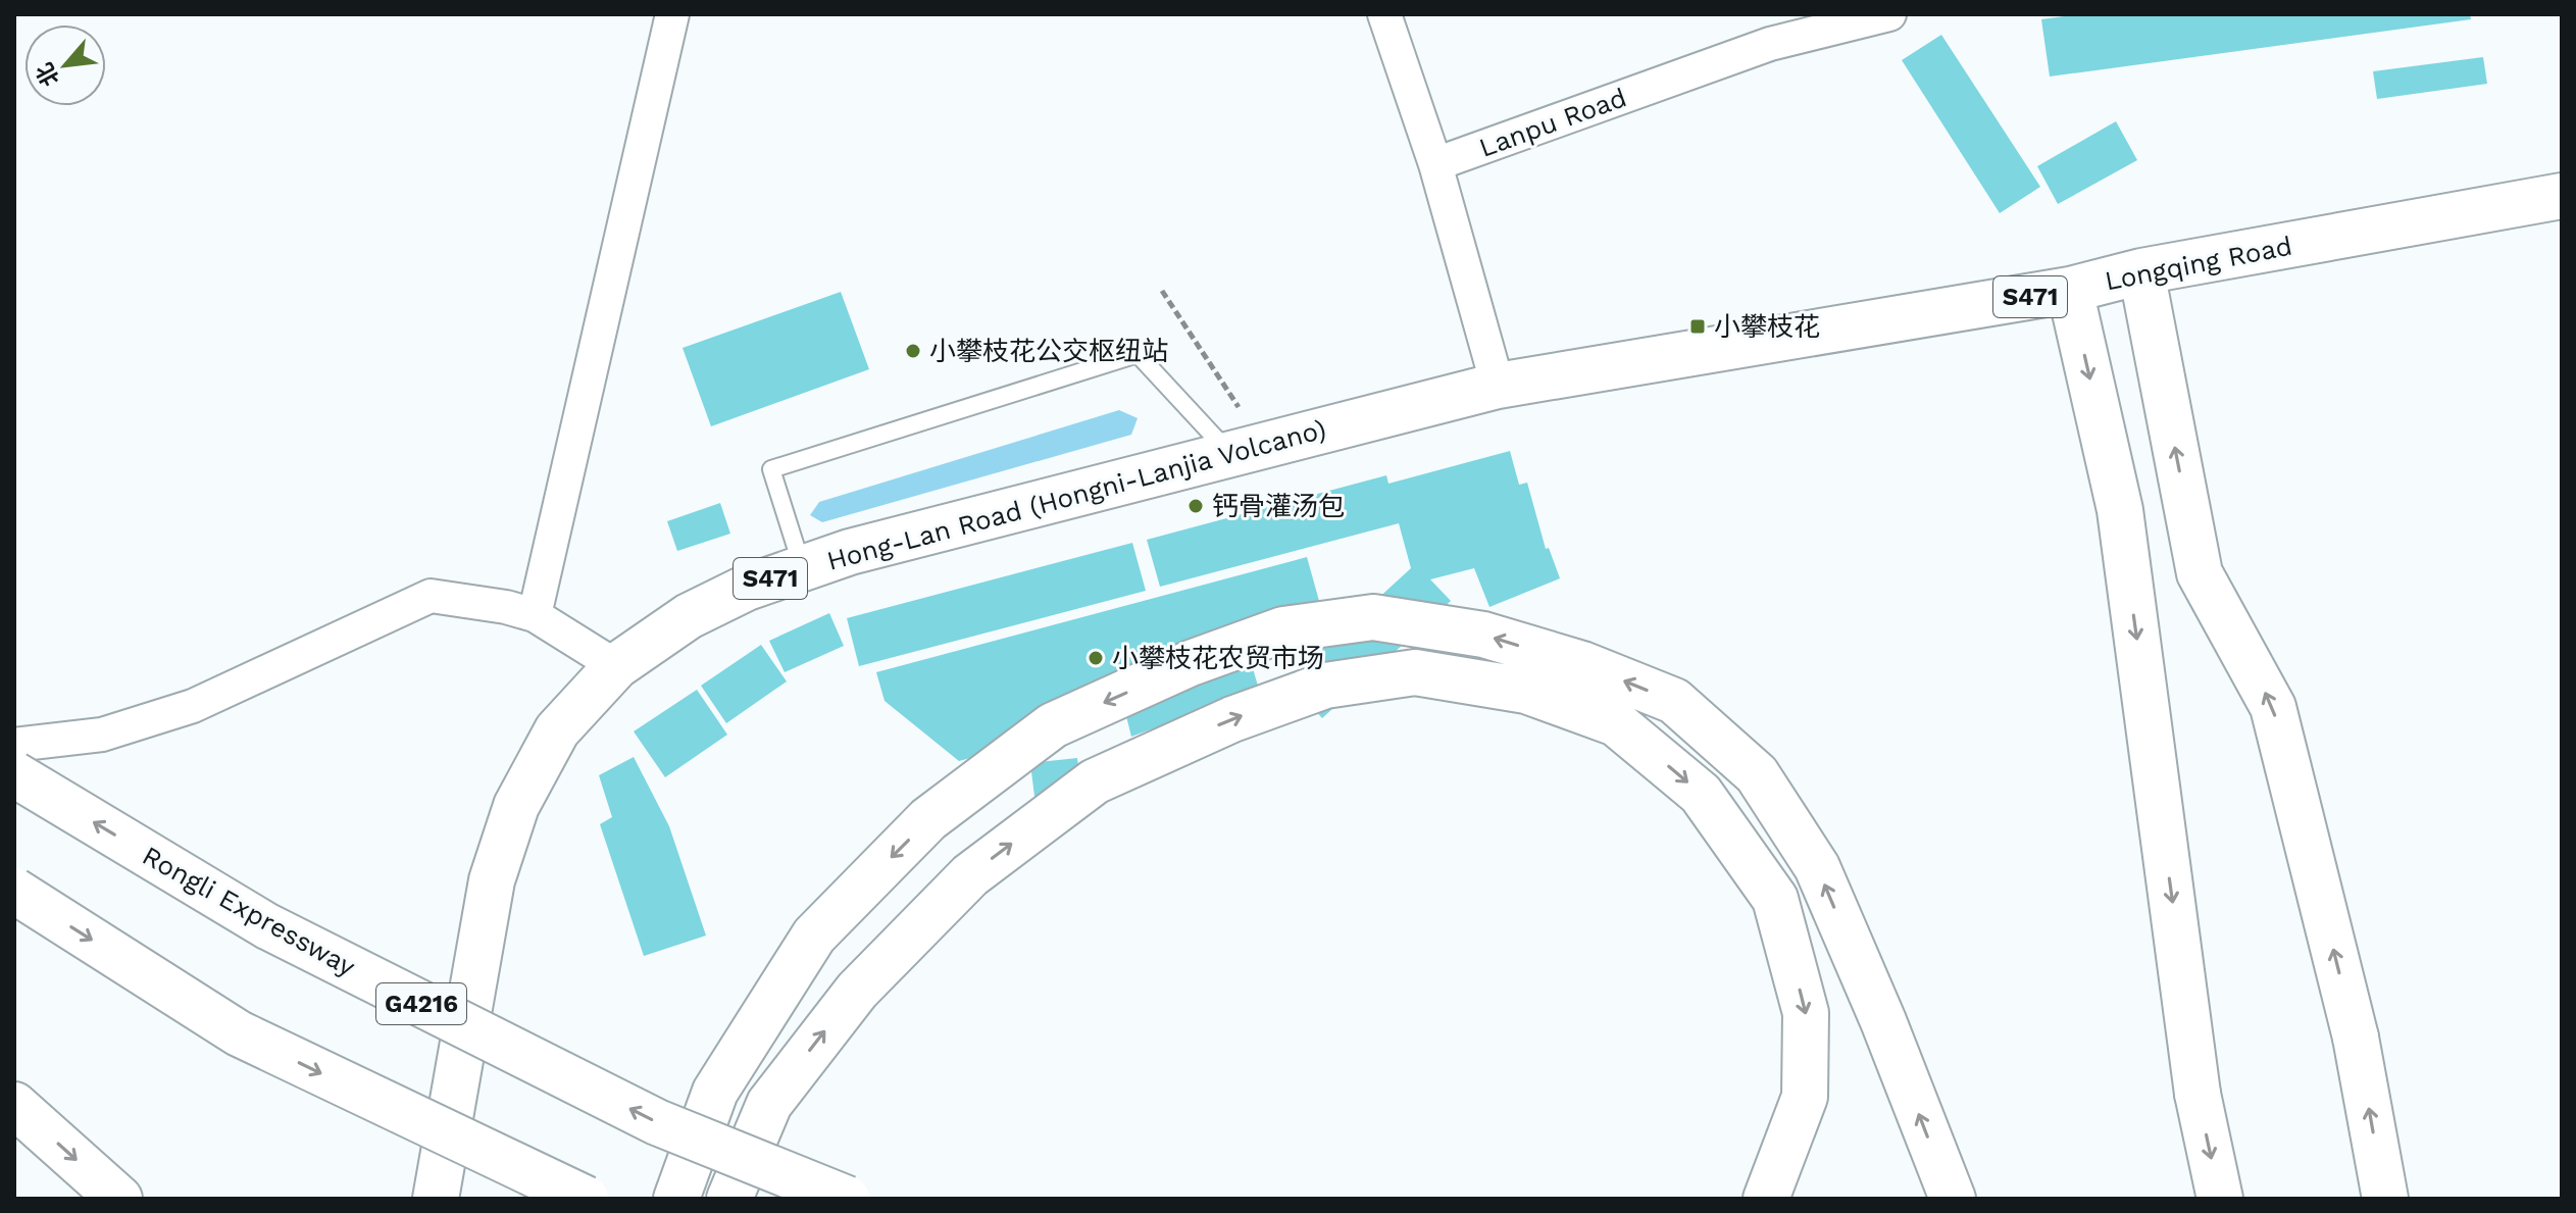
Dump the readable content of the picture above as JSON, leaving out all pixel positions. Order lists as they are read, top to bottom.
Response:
{
  "streets": {
    "main road": [
      "Longqing Road",
      "S471",
      "Hong-Lan Road (Hongni-Lanjia Volcano)",
      "Rongli Expressway",
      "G4216"
    ],
    "street": ["Lanpu Road"]
  },
  "crossings": [
    ["Longqing Road", "Hong-Lan Road (Hongni-Lanjia Volcano)"]
  ],
  "places": {
    "transit": ["小攀枝花"],
    "other": ["小攀枝花公交枢纽站", "钙骨灌汤包", "小攀枝花农贸市场"]
  },
  "north": "bottom left"
}
